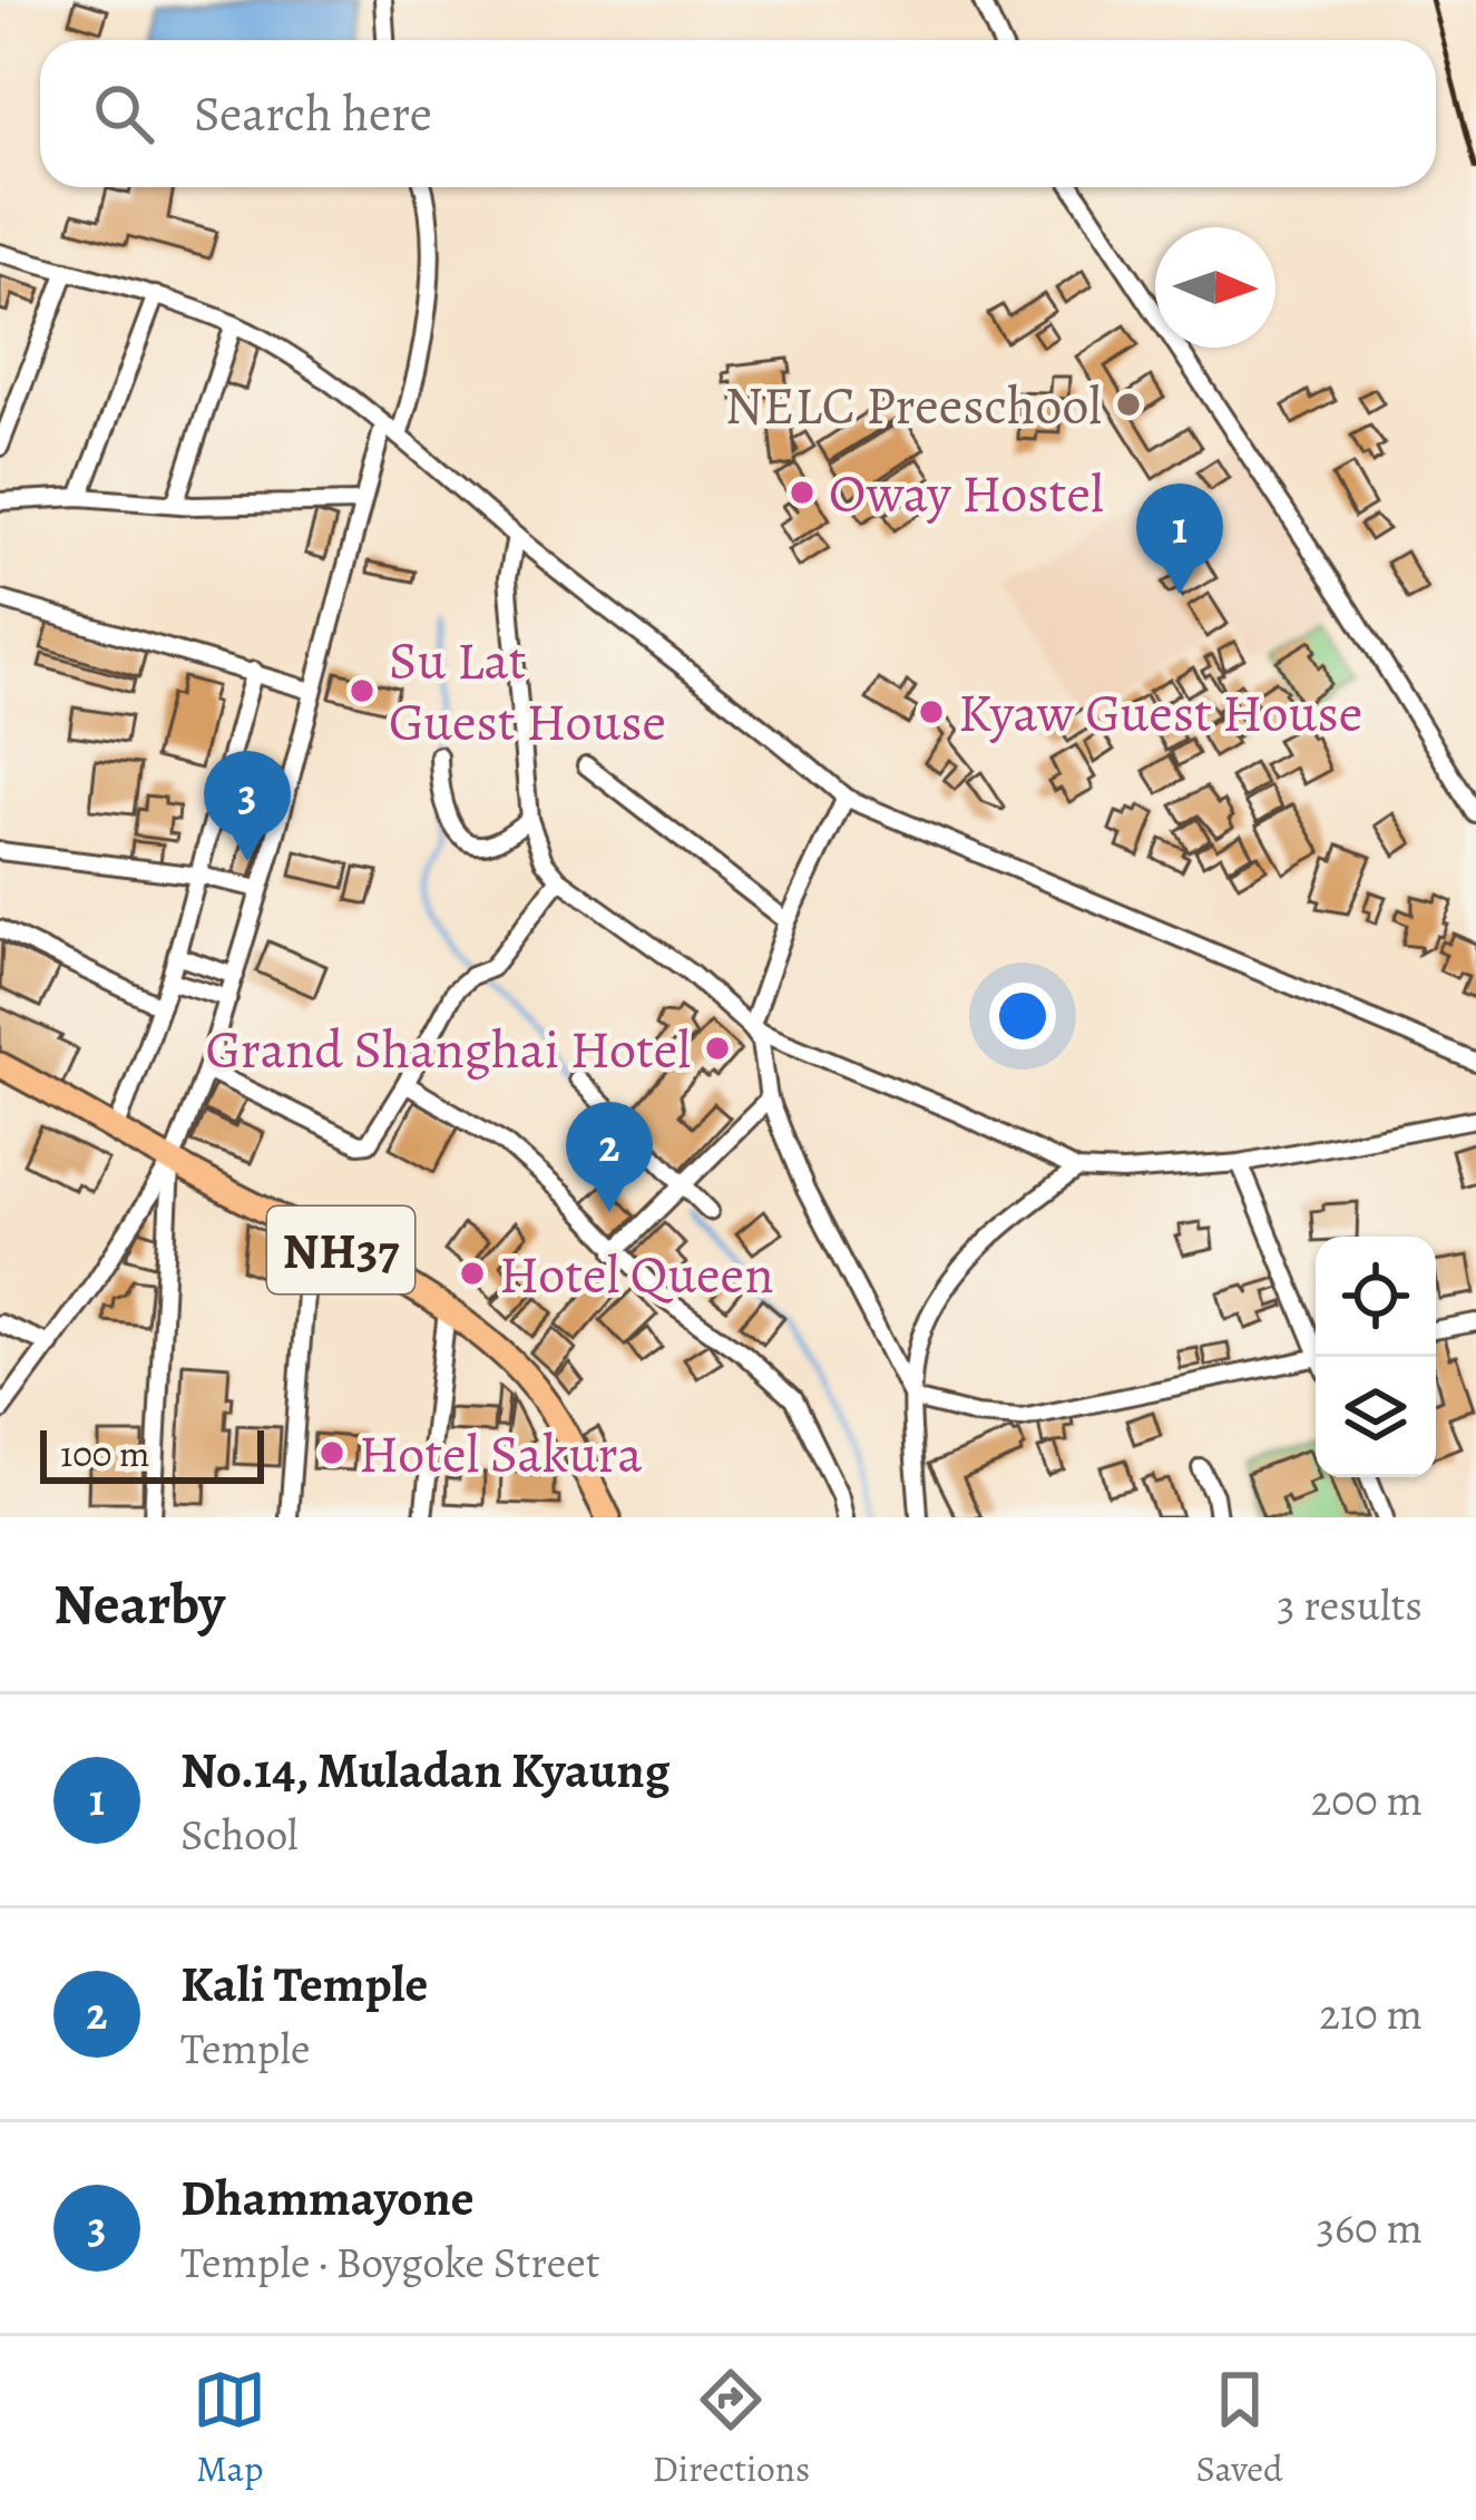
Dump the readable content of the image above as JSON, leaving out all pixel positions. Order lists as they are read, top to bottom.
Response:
{
  "streets": {
    "highway": ["NH37"]
  },
  "places": [
    "NELC Preeschool",
    "Oway Hostel",
    "Su Lat Guest House",
    "Kyaw Guest House",
    "Grand Shanghai Hotel",
    "Hotel Queen",
    "Hotel Sakura"
  ],
  "scale_bar": "100 m",
  "north": "right",
  "page": {
    "search": "Search here",
    "pins": ["1", "3", "2"],
    "scale": "100 m",
    "heading": ["Nearby", "3 results"],
    "list": [
      {
        "mark": "1",
        "name": "No.14, Muladan Kyaung",
        "note": "School",
        "value": "200 m"
      },
      {
        "mark": "2",
        "name": "Kali Temple",
        "note": "Temple",
        "value": "210 m"
      },
      {
        "mark": "3",
        "name": "Dhammayone",
        "note": "Temple · Boygoke Street",
        "value": "360 m"
      }
    ],
    "nav": ["Map", "Directions", "Saved"]
  }
}
